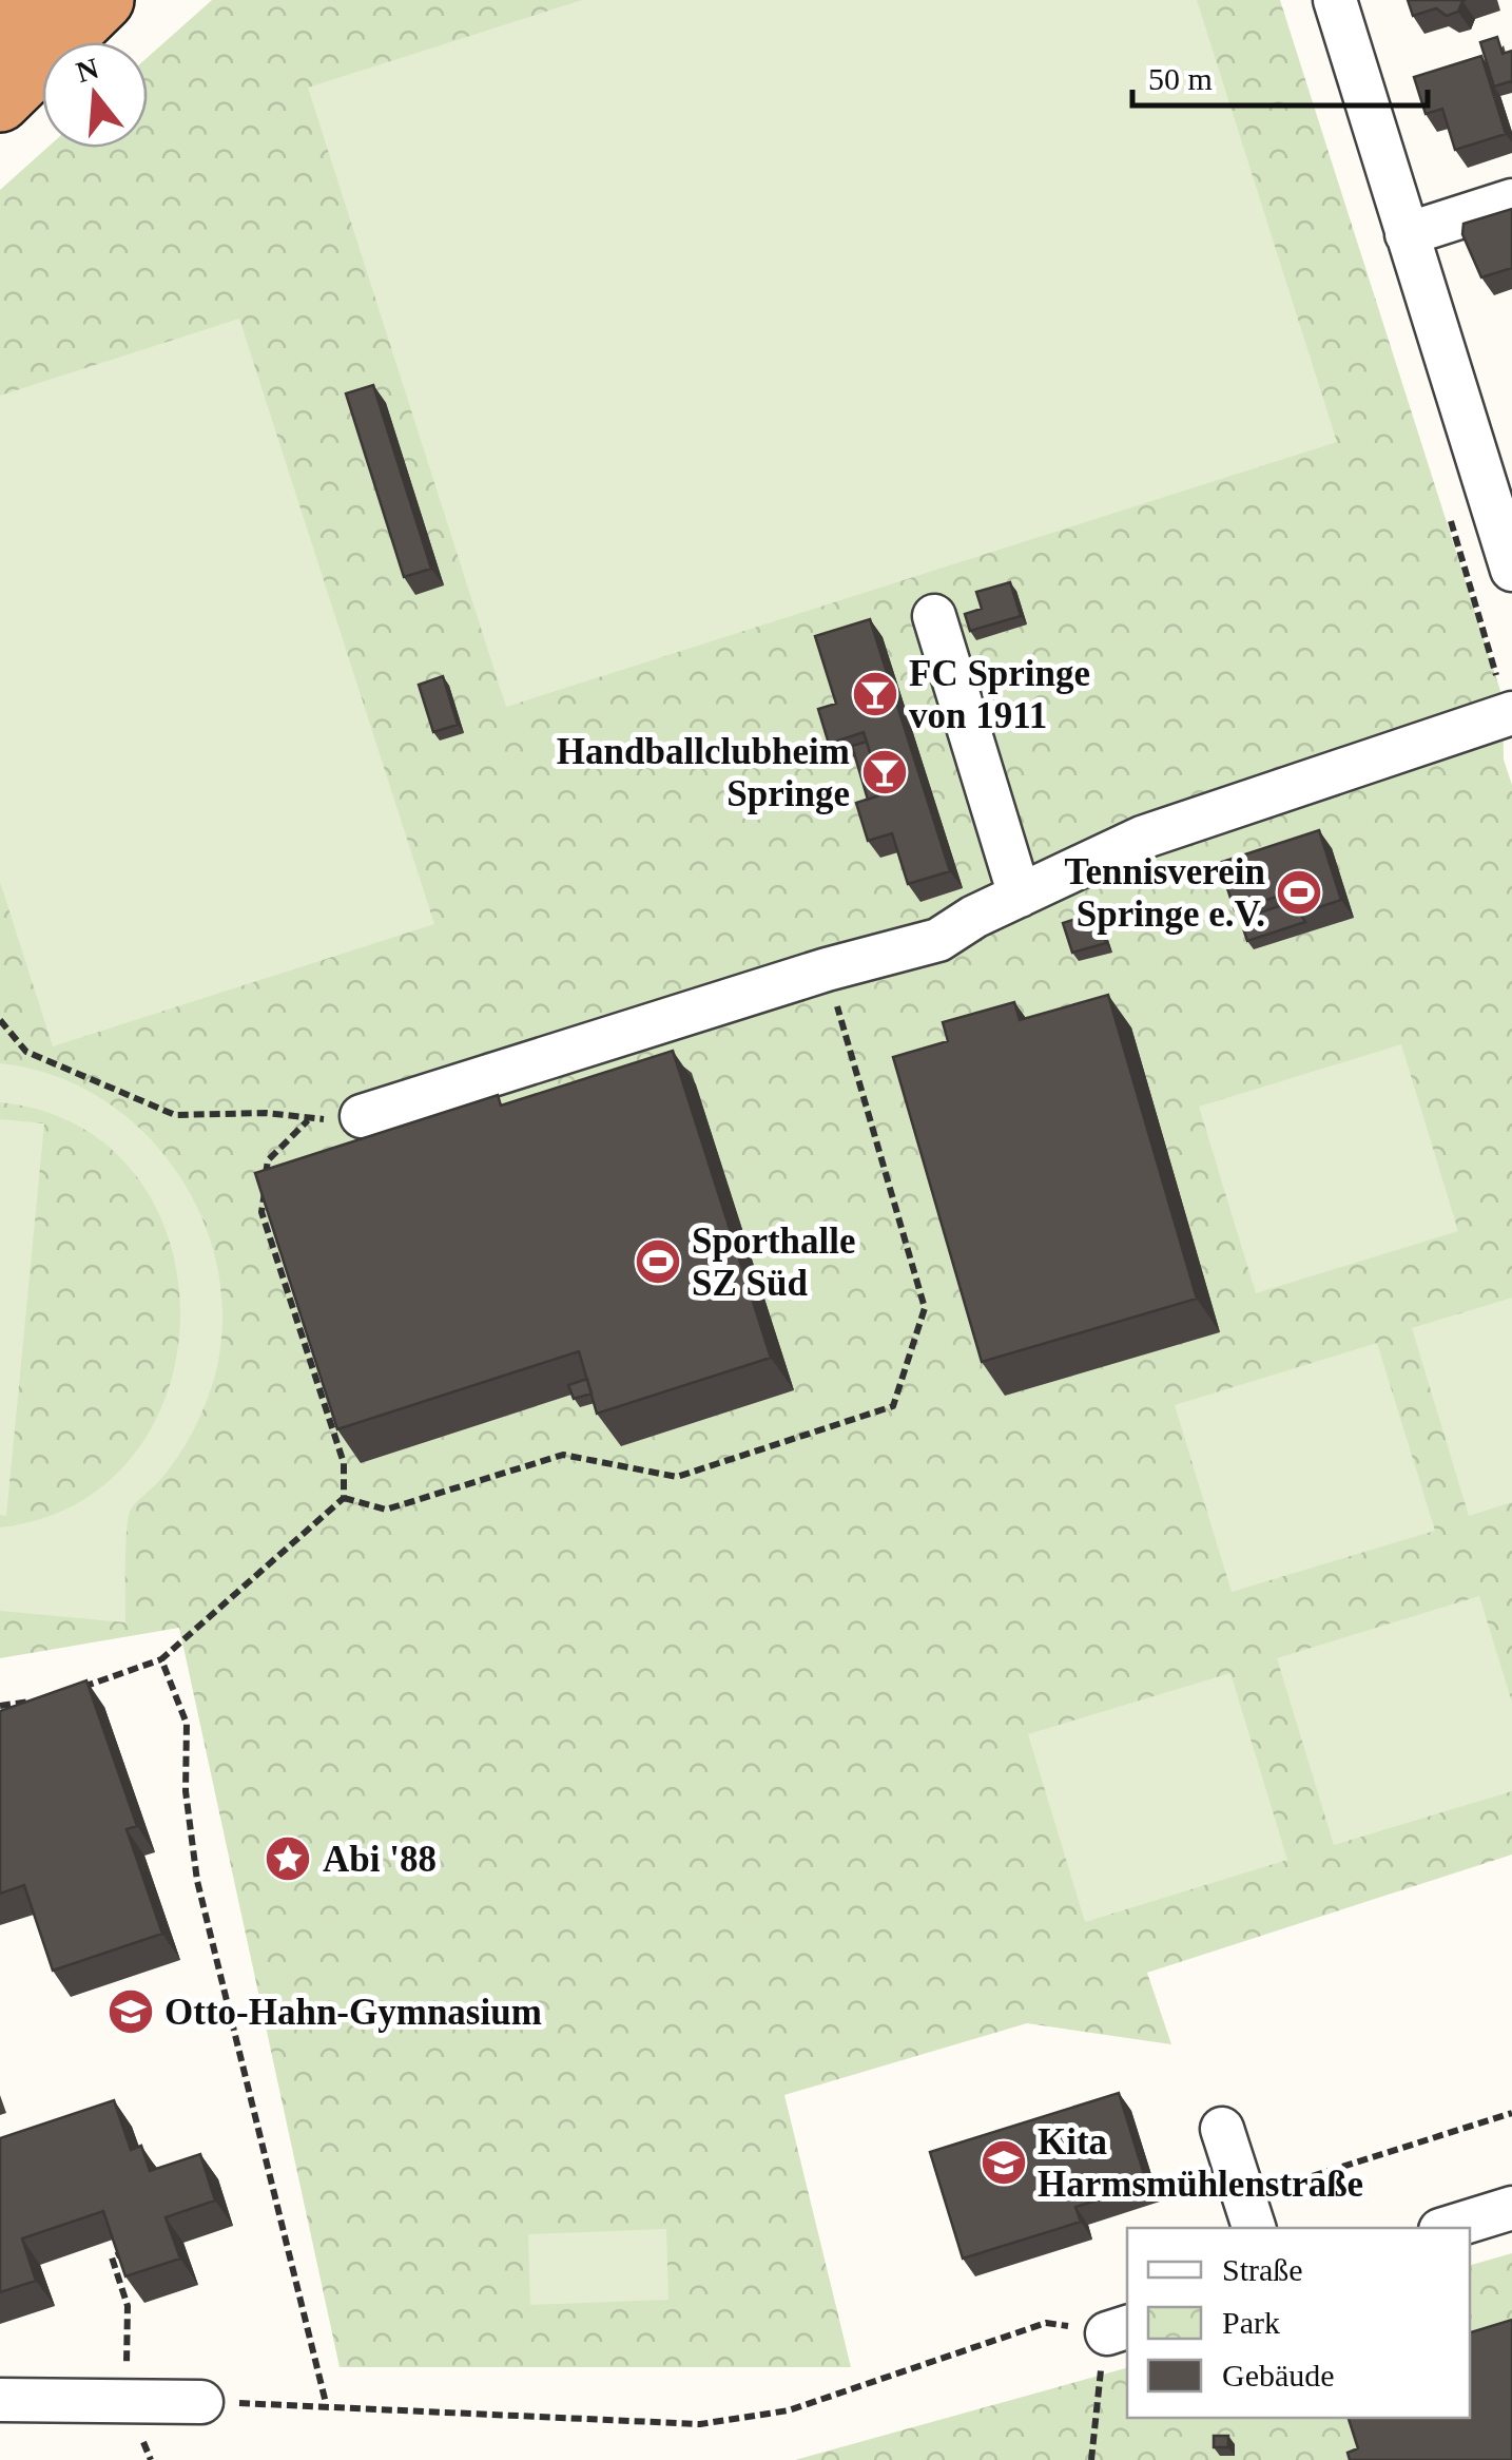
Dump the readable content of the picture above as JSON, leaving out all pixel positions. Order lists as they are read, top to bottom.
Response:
{
  "places": {
    "bar": ["FC Springe von 1911", "Handballclubheim Springe"],
    "sports": ["Tennisverein Springe e.V.", "Sporthalle SZ Süd"],
    "place": ["Abi '88"],
    "school or university": ["Otto-Hahn-Gymnasium", "Kita Harmsmühlenstraße"]
  },
  "legend": ["Straße", "Park", "Gebäude"],
  "scale_bar": "50 m",
  "north": "top"
}
